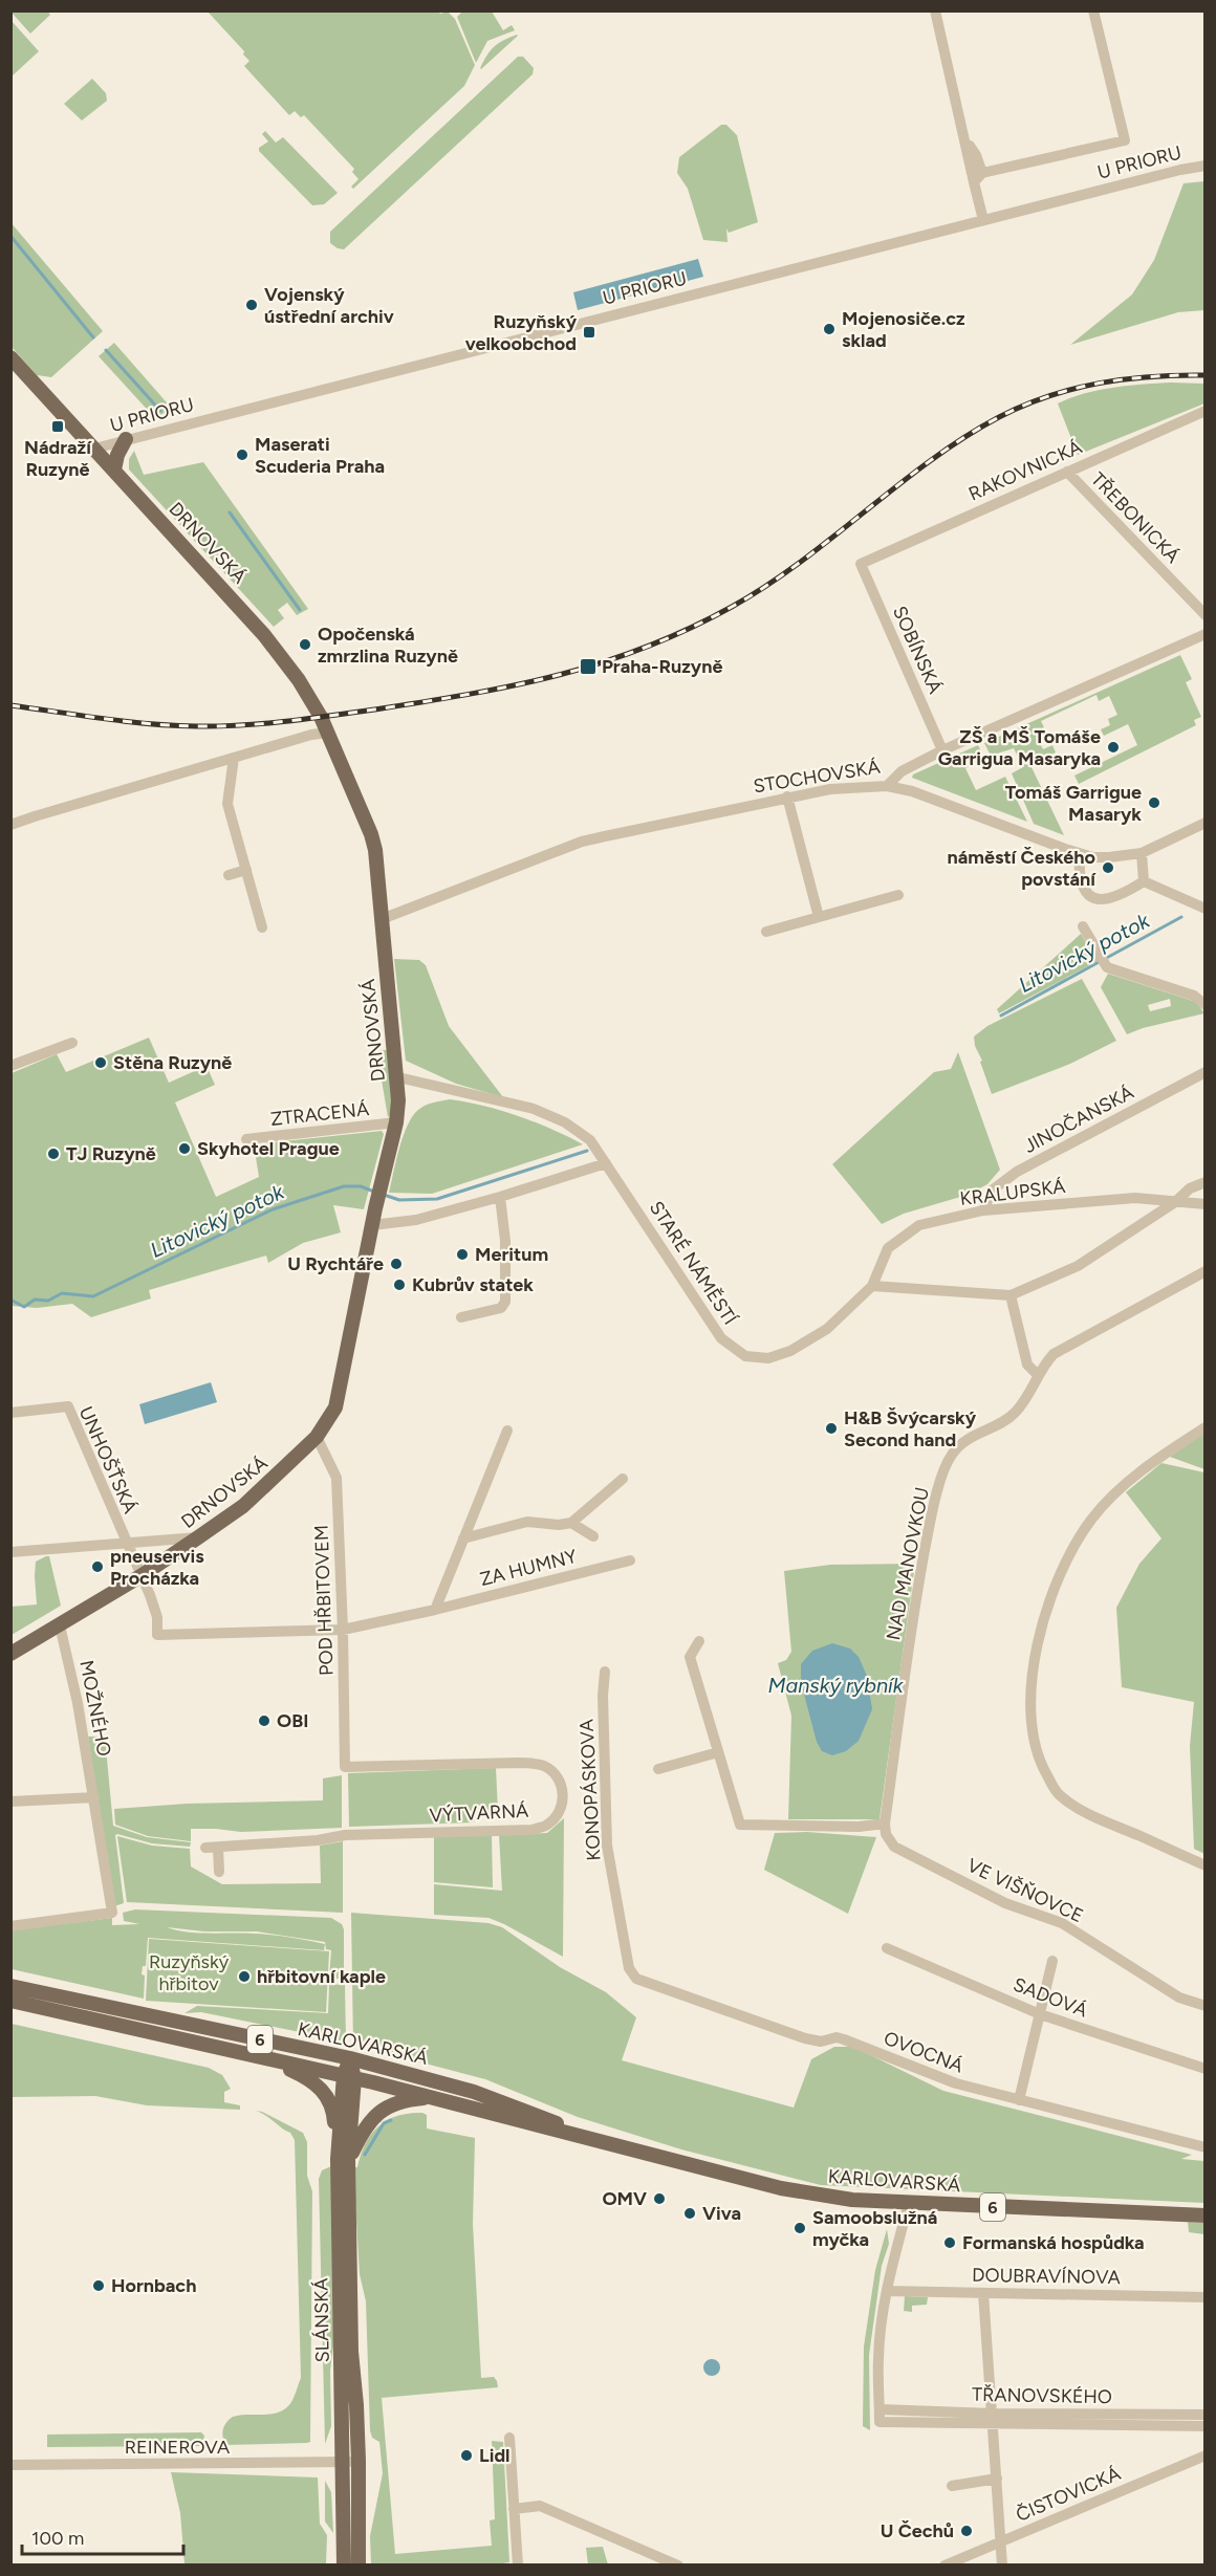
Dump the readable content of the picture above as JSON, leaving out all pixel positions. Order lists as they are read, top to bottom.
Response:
{
  "streets": {
    "main road": [
      "DRNOVSKÁ",
      "6",
      "KARLOVARSKÁ",
      "SLÁNSKÁ"
    ],
    "street": [
      "U PRIORU",
      "RAKOVNICKÁ",
      "TŘEBONICKÁ",
      "SOBÍNSKÁ",
      "STOCHOVSKÁ",
      "ZTRACENÁ",
      "JINOČANSKÁ",
      "KRALUPSKÁ",
      "STARÉ NÁMĚSTÍ",
      "UNHOŠŤSKÁ",
      "NAD MANOVKOU",
      "ZA HUMNY",
      "POD HŘBITOVEM",
      "MOŽNÉHO",
      "KONOPÁSKOVA",
      "VÝTVARNÁ",
      "VE VIŠŇOVCE",
      "SADOVÁ",
      "OVOCNÁ",
      "DOUBRAVÍNOVA",
      "TŘANOVSKÉHO",
      "REINEROVA",
      "ČISTOVICKÁ"
    ]
  },
  "crossings": [
    ["U PRIORU", "DRNOVSKÁ"],
    ["RAKOVNICKÁ", "TŘEBONICKÁ"],
    ["RAKOVNICKÁ", "SOBÍNSKÁ"],
    ["DRNOVSKÁ", "STOCHOVSKÁ"],
    ["DRNOVSKÁ", "ZTRACENÁ"],
    ["DRNOVSKÁ", "STARÉ NÁMĚSTÍ"],
    ["DRNOVSKÁ", "ZA HUMNY"],
    ["DRNOVSKÁ", "POD HŘBITOVEM"],
    ["DRNOVSKÁ", "MOŽNÉHO"],
    ["SOBÍNSKÁ", "STOCHOVSKÁ"],
    ["JINOČANSKÁ", "KRALUPSKÁ"],
    ["KRALUPSKÁ", "STARÉ NÁMĚSTÍ"],
    ["NAD MANOVKOU", "VE VIŠŇOVCE"],
    ["ZA HUMNY", "POD HŘBITOVEM"],
    ["POD HŘBITOVEM", "VÝTVARNÁ"],
    ["KONOPÁSKOVA", "OVOCNÁ"],
    ["KARLOVARSKÁ", "SLÁNSKÁ"],
    ["SLÁNSKÁ", "REINEROVA"]
  ],
  "water": ["Litovický potok", "Manský rybník"],
  "parks": ["Ruzyňský hřbitov"],
  "places": {
    "other": [
      "Vojenský ústřední archiv",
      "Mojenosiče.cz sklad",
      "Maserati Scuderia Praha",
      "Opočenská zmrzlina Ruzyně",
      "ZŠ a MŠ Tomáše Garrigua Masaryka",
      "Tomáš Garrigue Masaryk",
      "náměstí Českého povstání",
      "Stěna Ruzyně",
      "Skyhotel Prague",
      "TJ Ruzyně",
      "Meritum",
      "U Rychtáře",
      "Kubrův statek",
      "H&B Švýcarský Second hand",
      "pneuservis Procházka",
      "OBI",
      "hřbitovní kaple",
      "OMV",
      "Viva",
      "Samoobslužná myčka",
      "Formanská hospůdka",
      "Hornbach",
      "Lidl",
      "U Čechů"
    ],
    "transit": ["Ruzyňský velkoobchod", "Nádraží Ruzyně", "Praha-Ruzyně"]
  },
  "scale_bar": "100 m"
}
